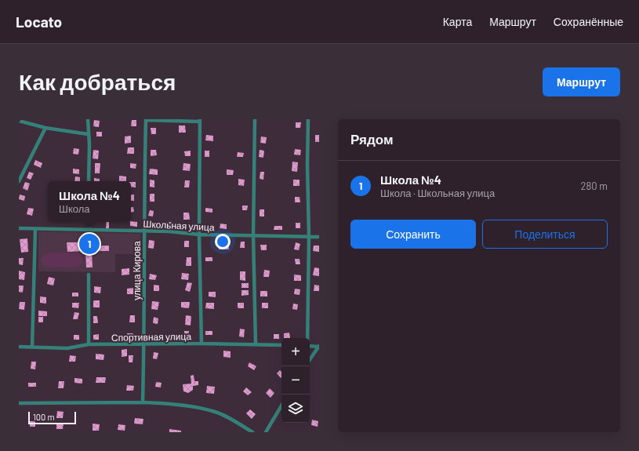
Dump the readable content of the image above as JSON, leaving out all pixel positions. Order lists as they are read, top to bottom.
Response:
{
  "streets": {
    "street": ["Школьная улица", "улица Кирова", "Спортивная улица"]
  },
  "crossings": [
    ["Школьная улица", "улица Кирова"],
    ["улица Кирова", "Спортивная улица"]
  ],
  "scale_bar": "100 m",
  "page": {
    "header": "Locato",
    "nav": ["Карта", "Маршрут", "Сохранённые"],
    "buttons": [
      "Маршрут",
      ["Сохранить", "Поделиться"]
    ],
    "title": "Как добраться",
    "heading": "Рядом",
    "list": [
      {
        "mark": "1",
        "name": "Школа №4",
        "note": "Школа · Школьная улица",
        "value": "280 m"
      }
    ],
    "popup": ["Школа №4", "Школа"],
    "pins": "1",
    "map_buttons": ["+", "−"],
    "scale": "100 m"
  }
}
